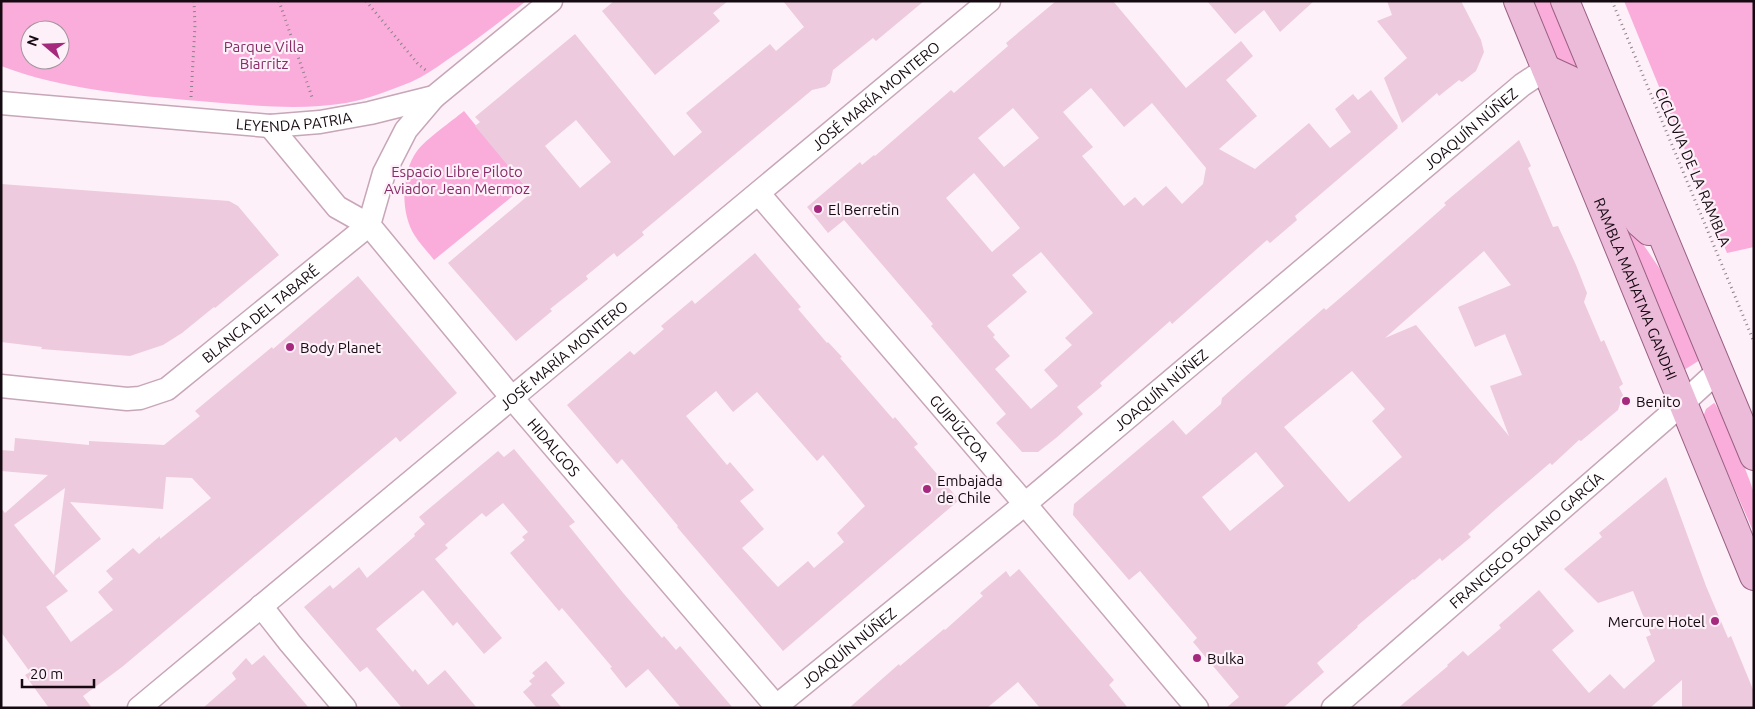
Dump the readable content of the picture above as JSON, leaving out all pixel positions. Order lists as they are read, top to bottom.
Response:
{
  "streets": {
    "main road": ["RAMBLA MAHATMA GANDHI"],
    "street": [
      "JOSÉ MARÍA MONTERO",
      "LEYENDA PATRIA",
      "JOAQUÍN NÚÑEZ",
      "BLANCA DEL TABARÉ",
      "GUIPÚZCOA",
      "HIDALGOS",
      "FRANCISCO SOLANO GARCÍA"
    ],
    "path": ["CICLOVIA DE LA RAMBLA"]
  },
  "crossings": [
    ["JOSÉ MARÍA MONTERO", "GUIPÚZCOA"],
    ["JOSÉ MARÍA MONTERO", "HIDALGOS"],
    ["LEYENDA PATRIA", "HIDALGOS"],
    ["JOAQUÍN NÚÑEZ", "RAMBLA MAHATMA GANDHI"],
    ["JOAQUÍN NÚÑEZ", "GUIPÚZCOA"],
    ["JOAQUÍN NÚÑEZ", "HIDALGOS"],
    ["RAMBLA MAHATMA GANDHI", "FRANCISCO SOLANO GARCÍA"],
    ["BLANCA DEL TABARÉ", "HIDALGOS"]
  ],
  "parks": ["Parque Villa Biarritz", "Espacio Libre Piloto Aviador Jean Mermoz"],
  "places": [
    "El Berretin",
    "Body Planet",
    "Benito",
    "Embajada de Chile",
    "Mercure Hotel",
    "Bulka"
  ],
  "scale_bar": "20 m",
  "north": "left"
}
